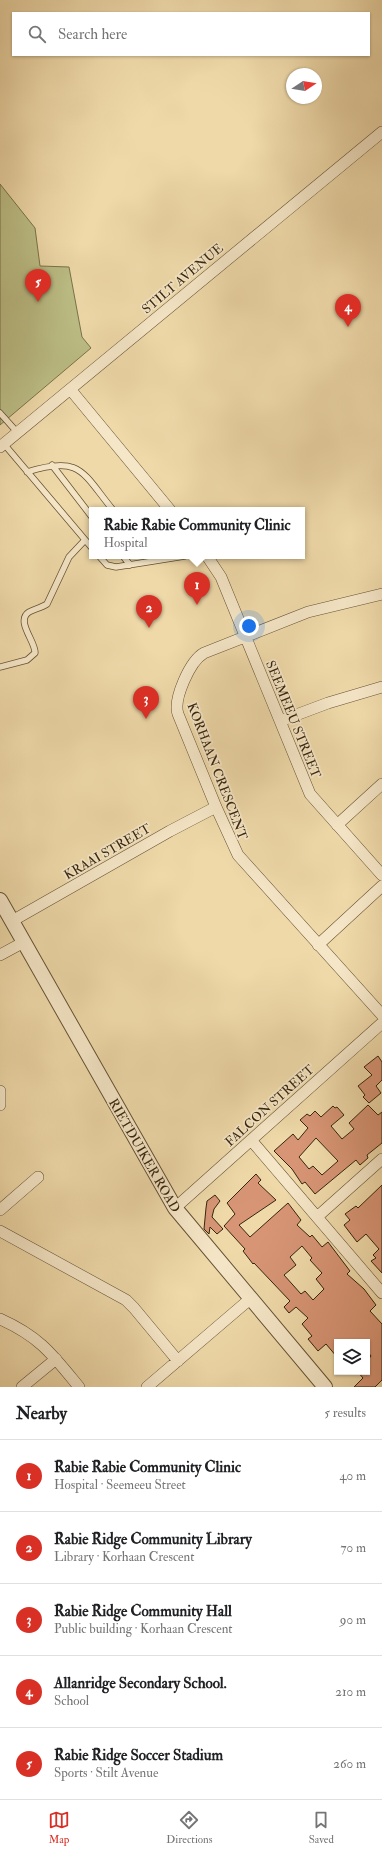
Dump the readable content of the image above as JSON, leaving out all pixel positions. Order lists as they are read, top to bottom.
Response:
{
  "streets": {
    "street": [
      "STILT AVENUE",
      "SEEMEEU STREET",
      "KORHAAN CRESCENT",
      "KRAAI STREET",
      "FALCON STREET",
      "RIETDUIKER ROAD"
    ]
  },
  "crossings": [
    ["SEEMEEU STREET", "KORHAAN CRESCENT"],
    ["KORHAAN CRESCENT", "KRAAI STREET"],
    ["KRAAI STREET", "RIETDUIKER ROAD"],
    ["FALCON STREET", "RIETDUIKER ROAD"]
  ],
  "north": "right",
  "page": {
    "search": "Search here",
    "pins": [
      "5",
      "4",
      "1",
      "2",
      "3"
    ],
    "popup": ["Rabie Rabie Community Clinic", "Hospital"],
    "heading": ["Nearby", "5 results"],
    "list": [
      {
        "mark": "1",
        "name": "Rabie Rabie Community Clinic",
        "note": "Hospital · Seemeeu Street",
        "value": "40 m"
      },
      {
        "mark": "2",
        "name": "Rabie Ridge Community Library",
        "note": "Library · Korhaan Crescent",
        "value": "70 m"
      },
      {
        "mark": "3",
        "name": "Rabie Ridge Community Hall",
        "note": "Public building · Korhaan Crescent",
        "value": "90 m"
      },
      {
        "mark": "4",
        "name": "Allanridge Secondary School.",
        "note": "School",
        "value": "210 m"
      },
      {
        "mark": "5",
        "name": "Rabie Ridge Soccer Stadium",
        "note": "Sports · Stilt Avenue",
        "value": "260 m"
      }
    ],
    "nav": ["Map", "Directions", "Saved"]
  }
}
